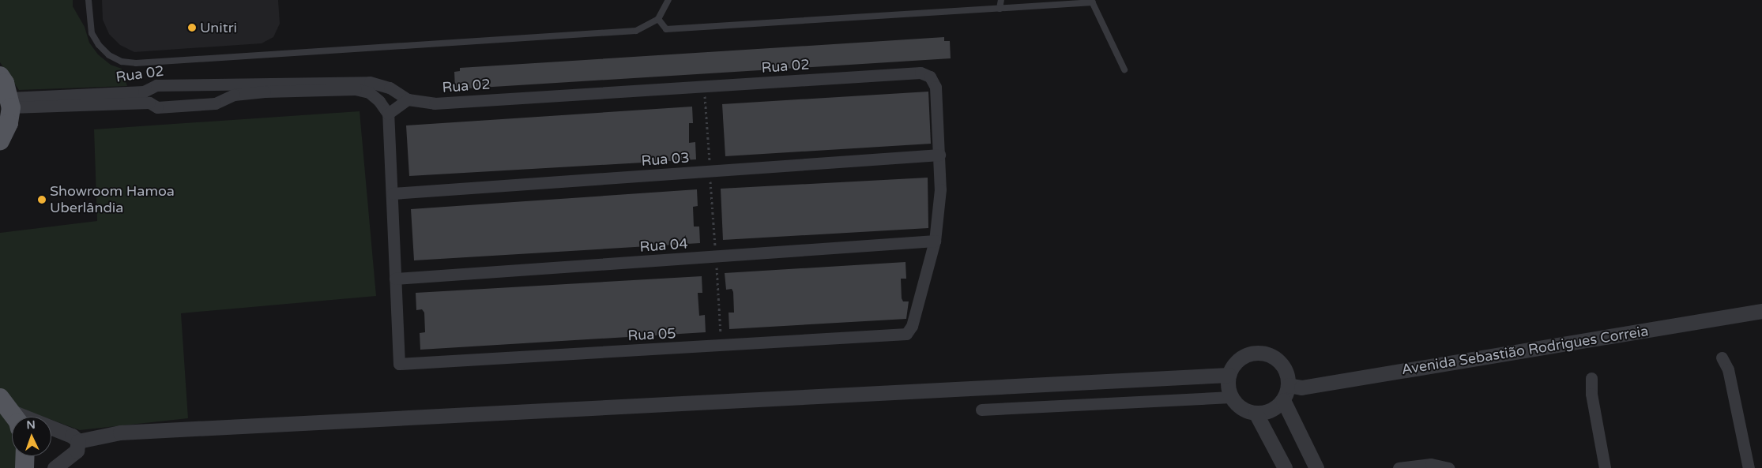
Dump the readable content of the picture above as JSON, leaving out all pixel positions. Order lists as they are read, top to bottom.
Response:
{
  "streets": {
    "street": [
      "Rua 02",
      "Rua 03",
      "Rua 04",
      "Rua 05",
      "Avenida Sebastião Rodrigues Correia"
    ]
  },
  "crossings": [
    ["Rua 02", "Rua 03"],
    ["Rua 04", "Rua 05"]
  ],
  "places": ["Unitri", "Showroom Hamoa Uberlândia"],
  "north": "top"
}
